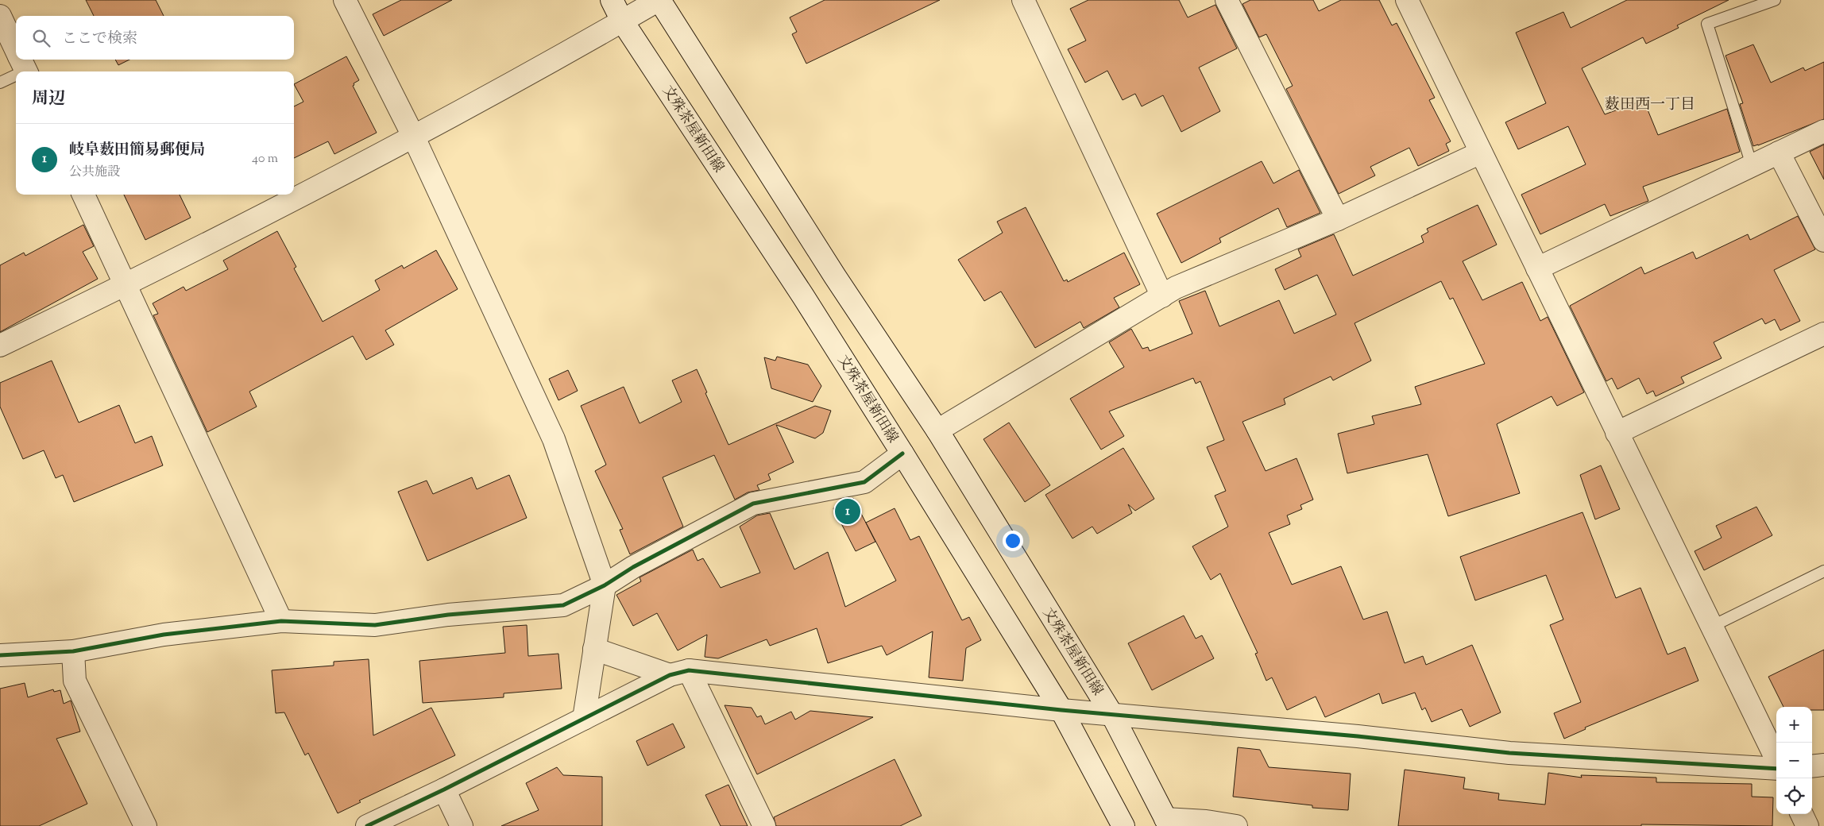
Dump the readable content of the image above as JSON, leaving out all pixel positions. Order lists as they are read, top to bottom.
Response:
{
  "streets": {
    "street": ["文殊茶屋新田線"]
  },
  "districts": ["薮田西一丁目"],
  "page": {
    "search": "ここで検索",
    "heading": "周辺",
    "list": [
      {
        "mark": "1",
        "name": "岐阜薮田簡易郵便局",
        "note": "公共施設",
        "value": "40 m"
      }
    ],
    "pins": "1",
    "map_buttons": ["+", "−"]
  }
}
